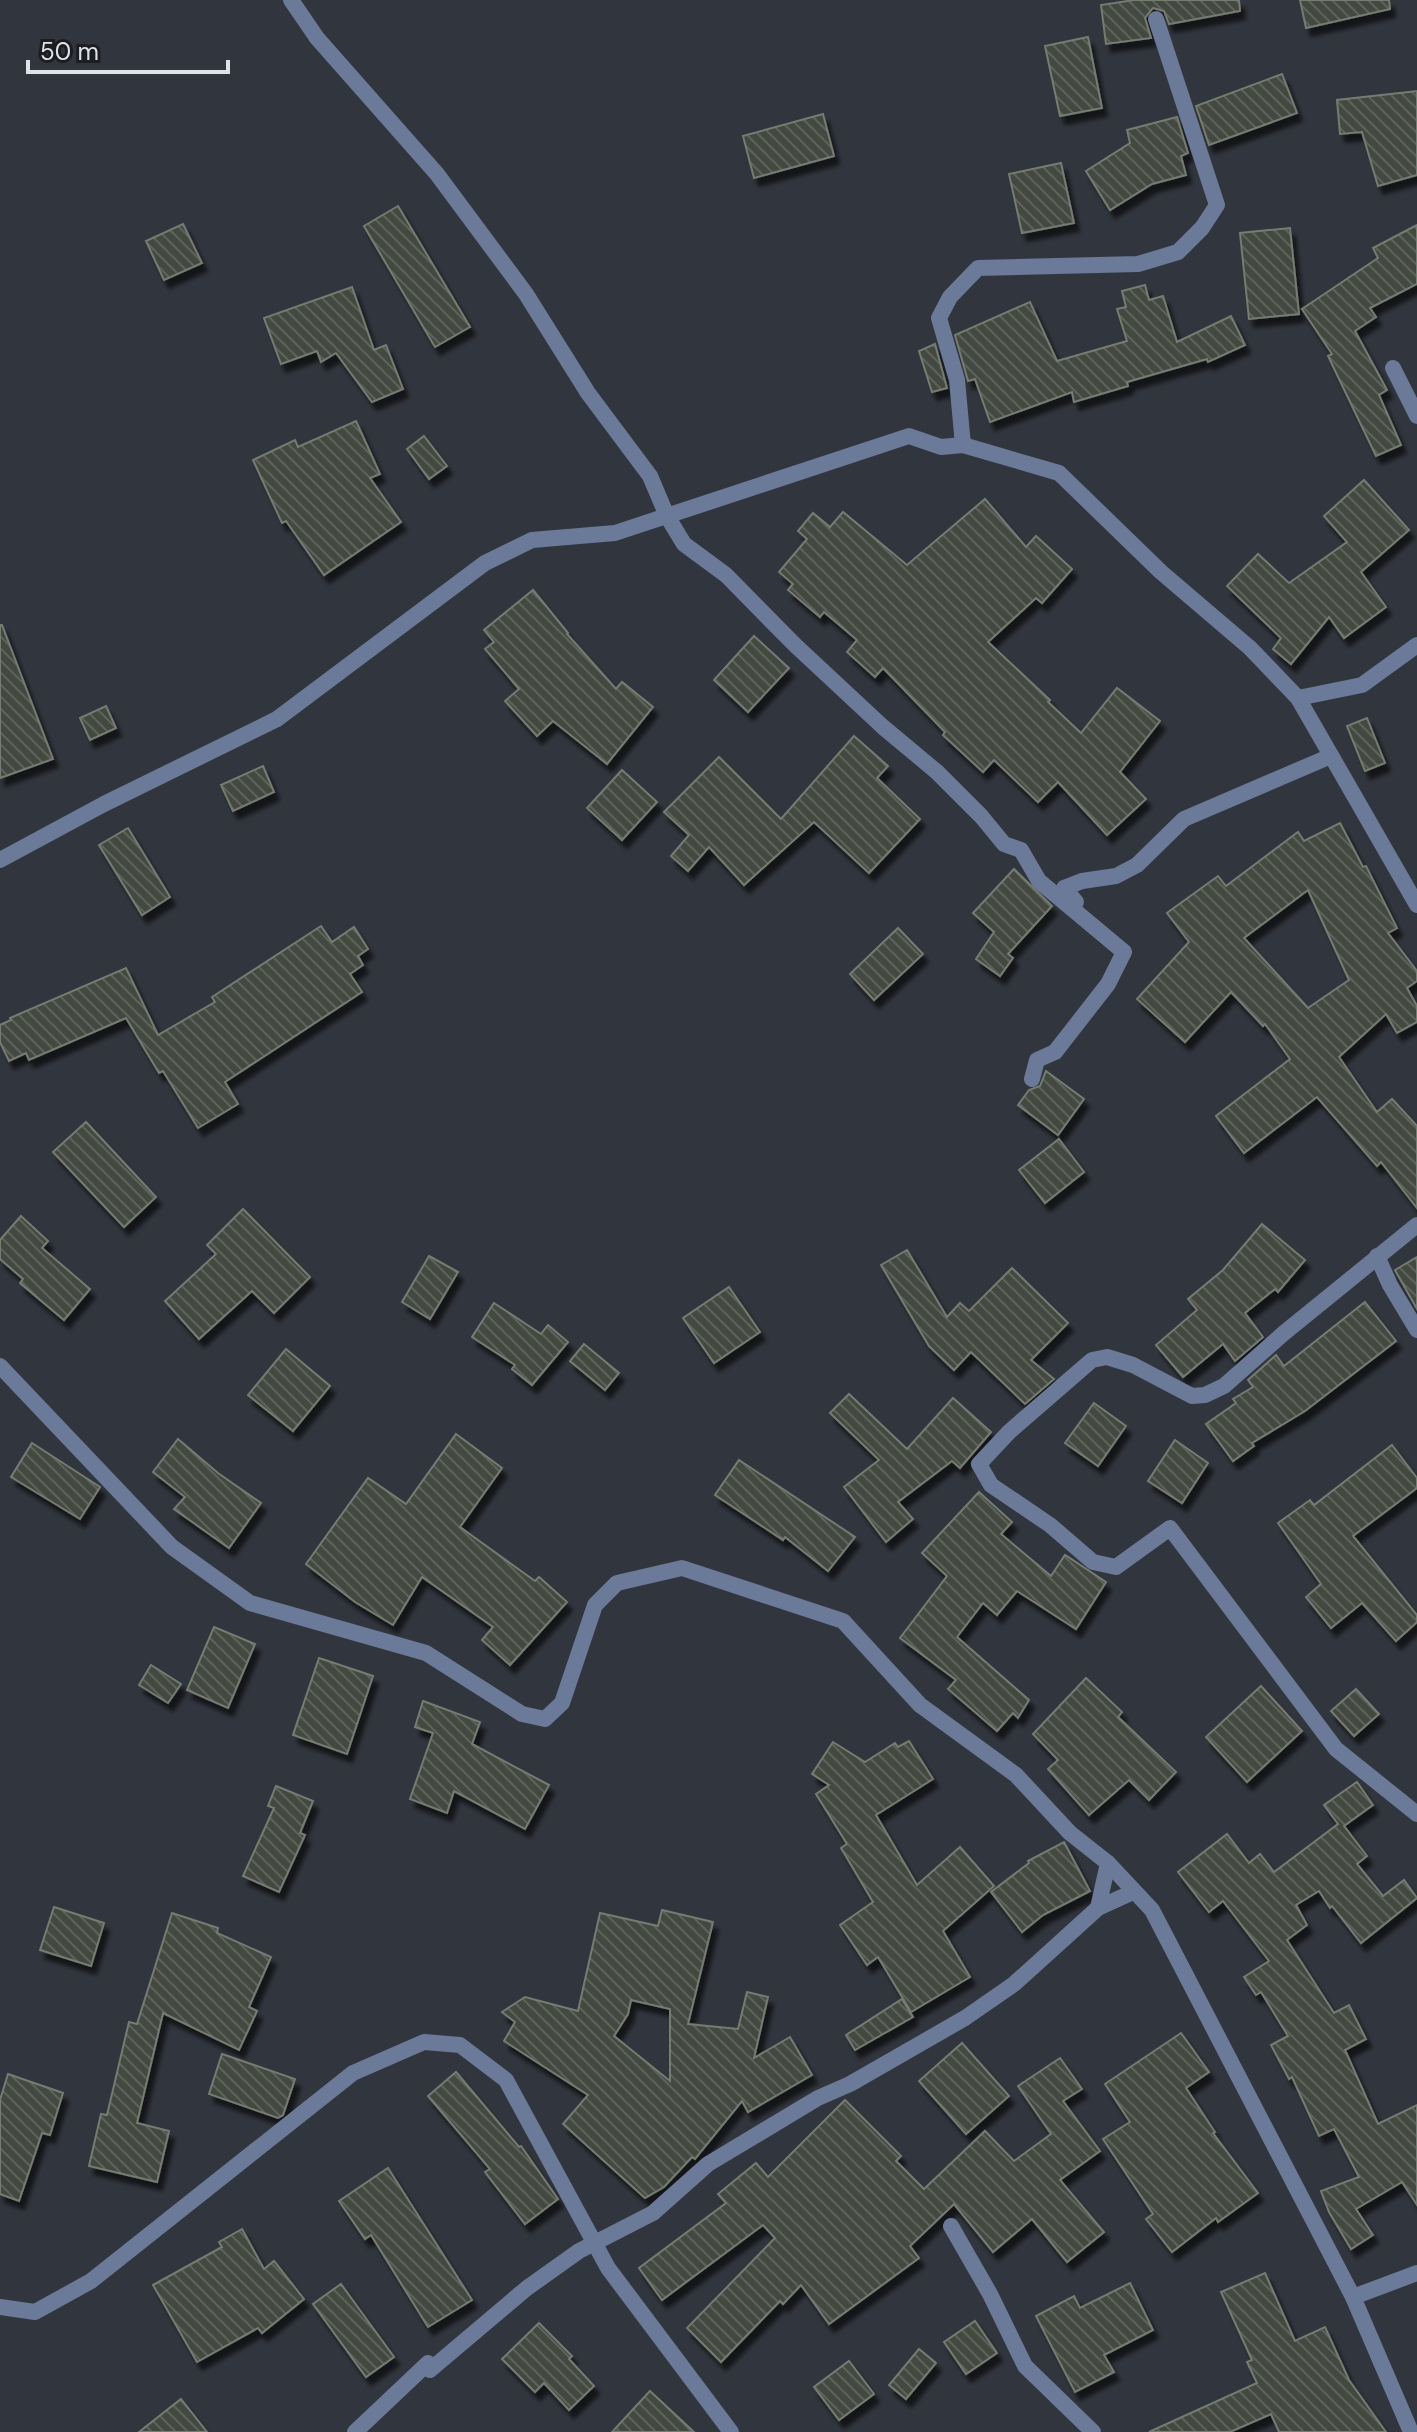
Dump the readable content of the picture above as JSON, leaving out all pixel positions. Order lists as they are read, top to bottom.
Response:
{
  "scale_bar": "50 m"
}
